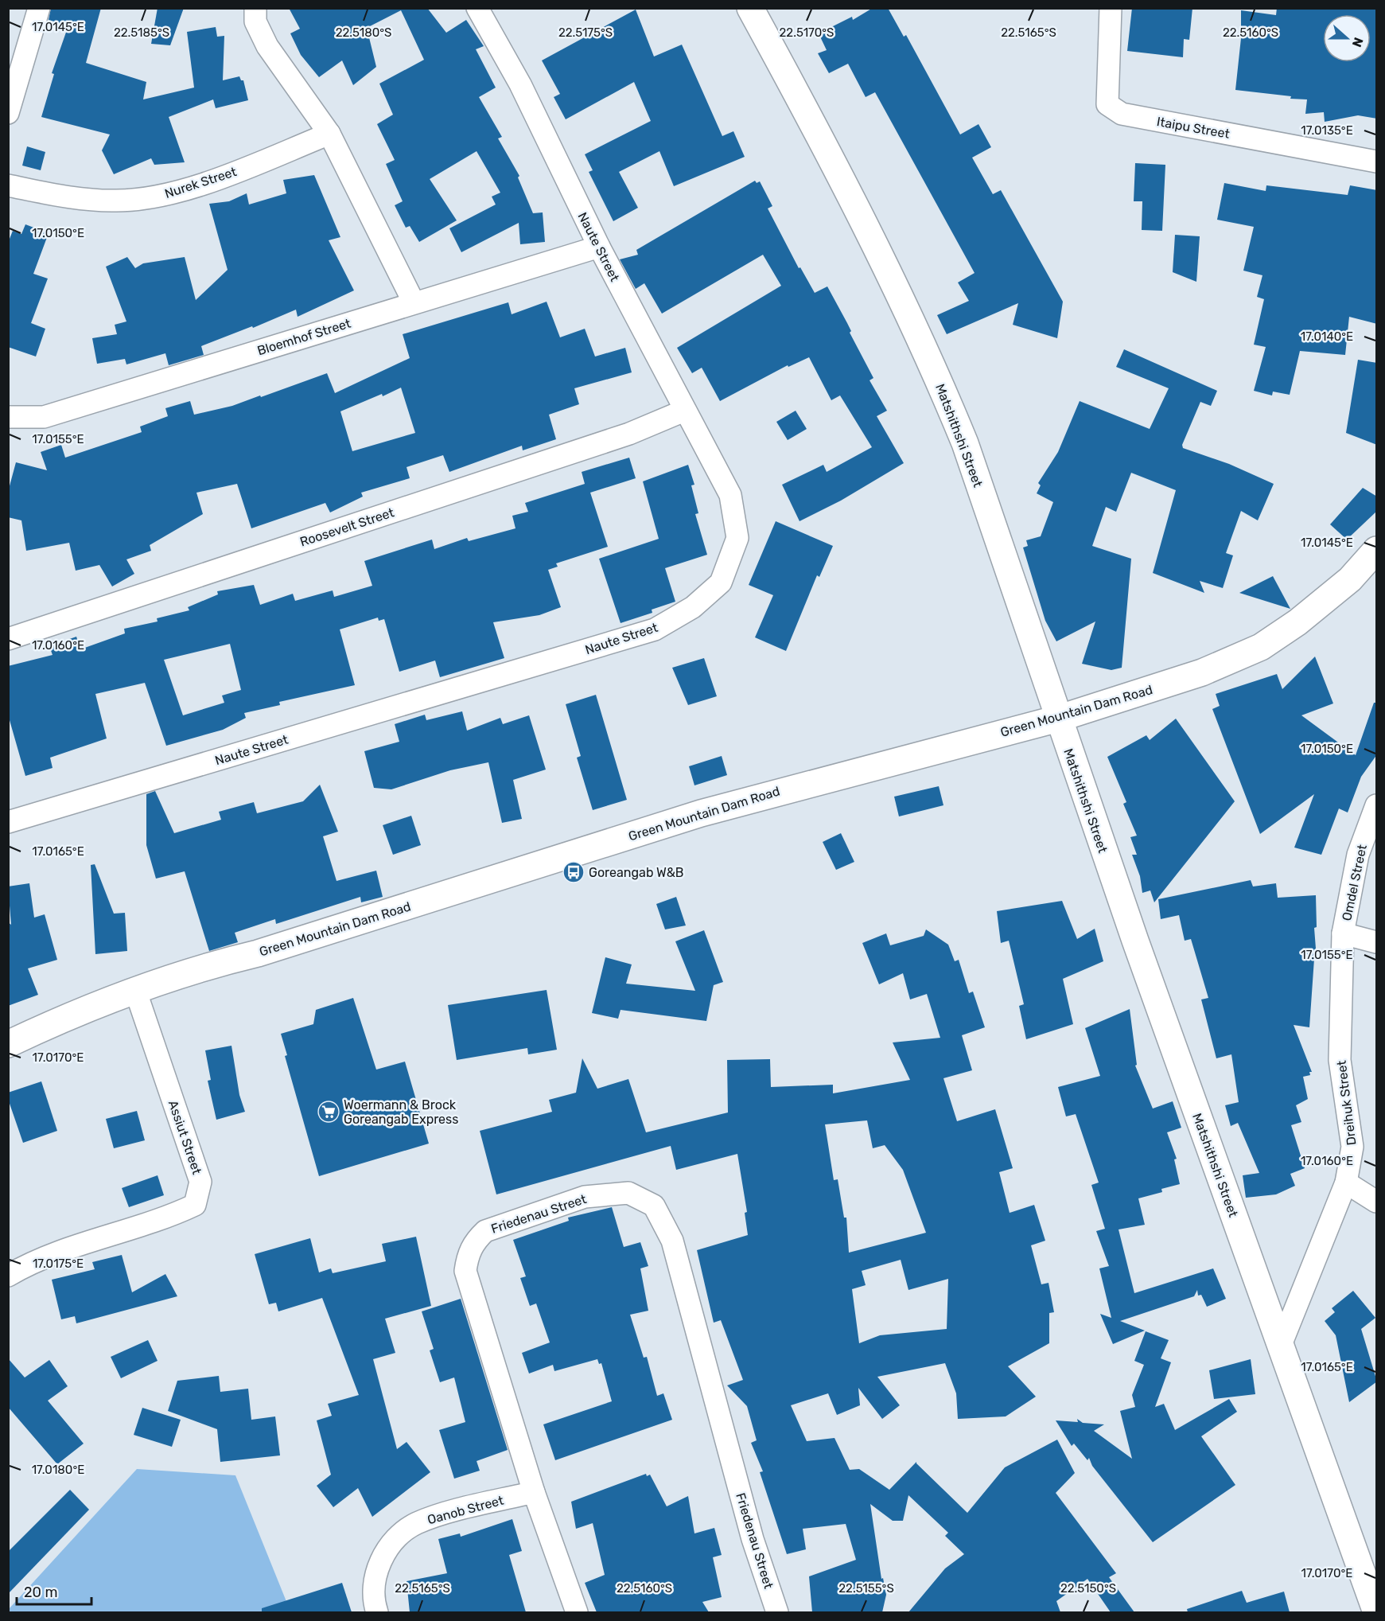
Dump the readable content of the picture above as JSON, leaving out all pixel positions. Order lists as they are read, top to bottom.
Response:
{
  "streets": {
    "main road": ["Matshithshi Street", "Green Mountain Dam Road"],
    "street": [
      "Itaipu Street",
      "Nurek Street",
      "Naute Street",
      "Bloemhof Street",
      "Roosevelt Street",
      "Omdel Street",
      "Dreihuk Street",
      "Assiut Street",
      "Friedenau Street",
      "Oanob Street"
    ]
  },
  "crossings": [
    ["Naute Street", "Bloemhof Street"],
    ["Naute Street", "Roosevelt Street"],
    ["Matshithshi Street", "Green Mountain Dam Road"],
    ["Matshithshi Street", "Dreihuk Street"],
    ["Green Mountain Dam Road", "Assiut Street"],
    ["Omdel Street", "Dreihuk Street"],
    ["Friedenau Street", "Oanob Street"]
  ],
  "places": {
    "bus stop": ["Goreangab W&B"],
    "supermarket": ["Woermann & Brock Goreangab Express"]
  },
  "scale_bar": "20 m",
  "north": "right",
  "coordinates": [
    "17.0145°E",
    "22.5185°S",
    "22.5180°S",
    "22.5175°S",
    "22.5170°S",
    "22.5165°S",
    "22.5160°S",
    "17.0135°E",
    "17.0150°E",
    "17.0140°E",
    "17.0155°E",
    "17.0160°E",
    "17.0165°E",
    "17.0170°E",
    "17.0175°E",
    "17.0180°E",
    "22.5155°S",
    "22.5150°S"
  ]
}
